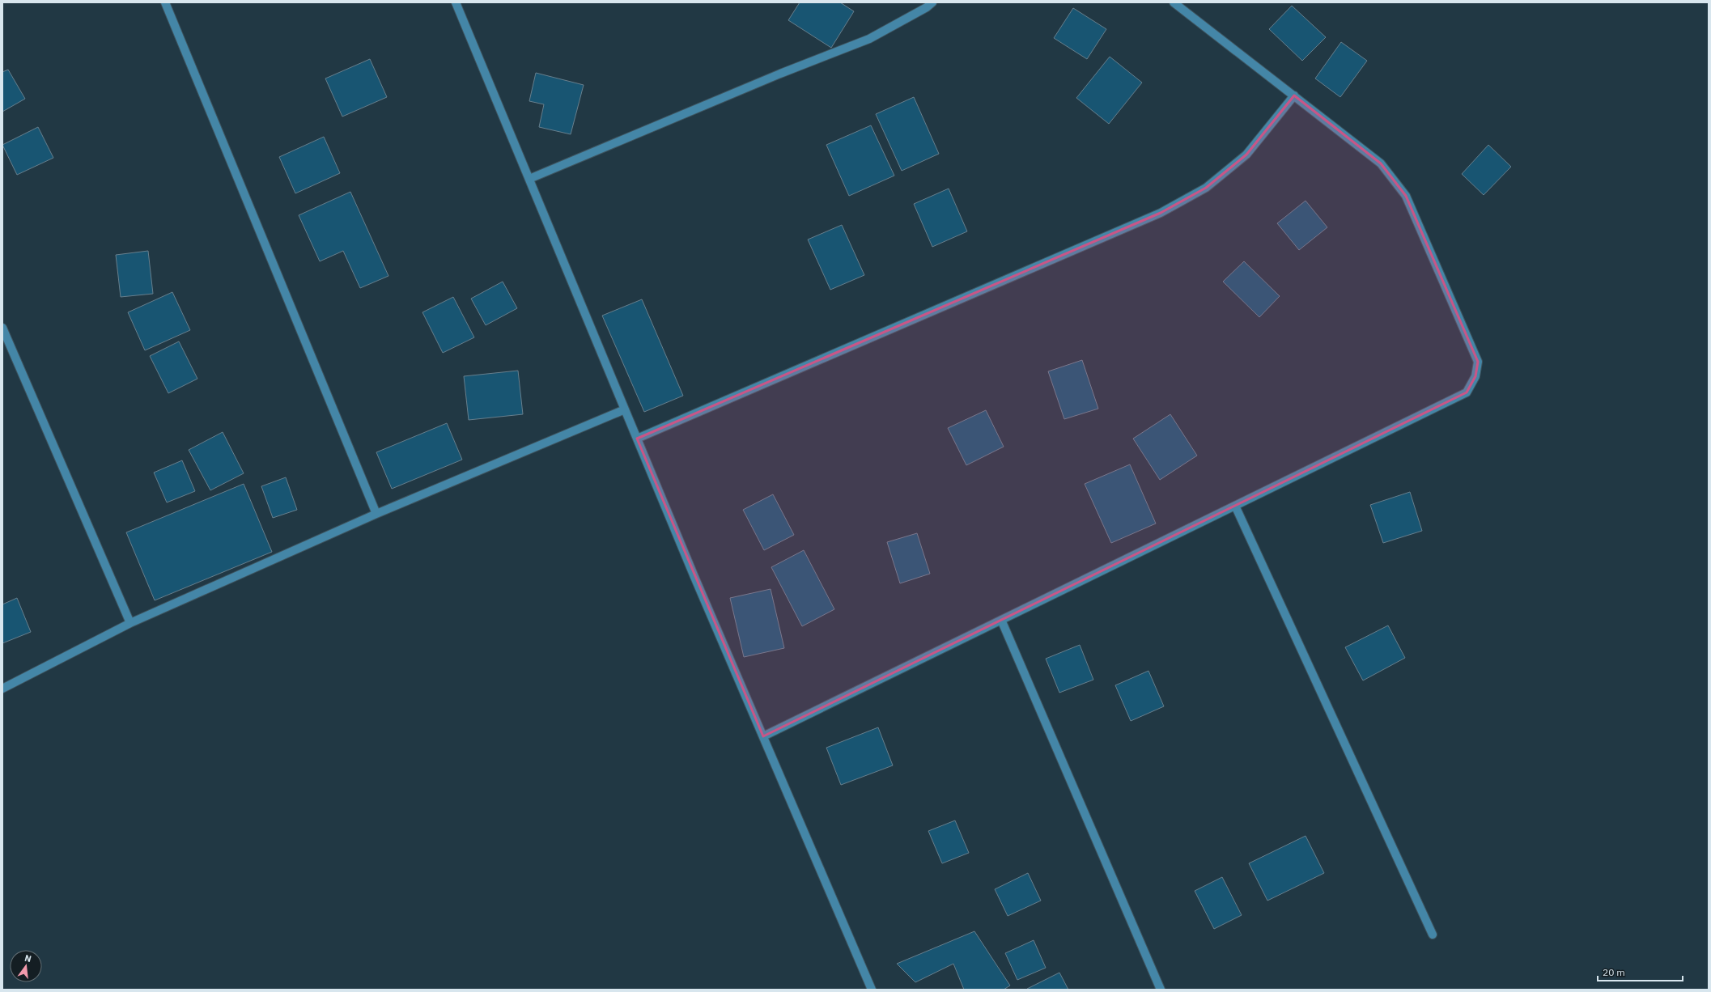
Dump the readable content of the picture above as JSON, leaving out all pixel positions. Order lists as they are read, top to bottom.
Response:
{
  "scale_bar": "20 m",
  "north": "top"
}
